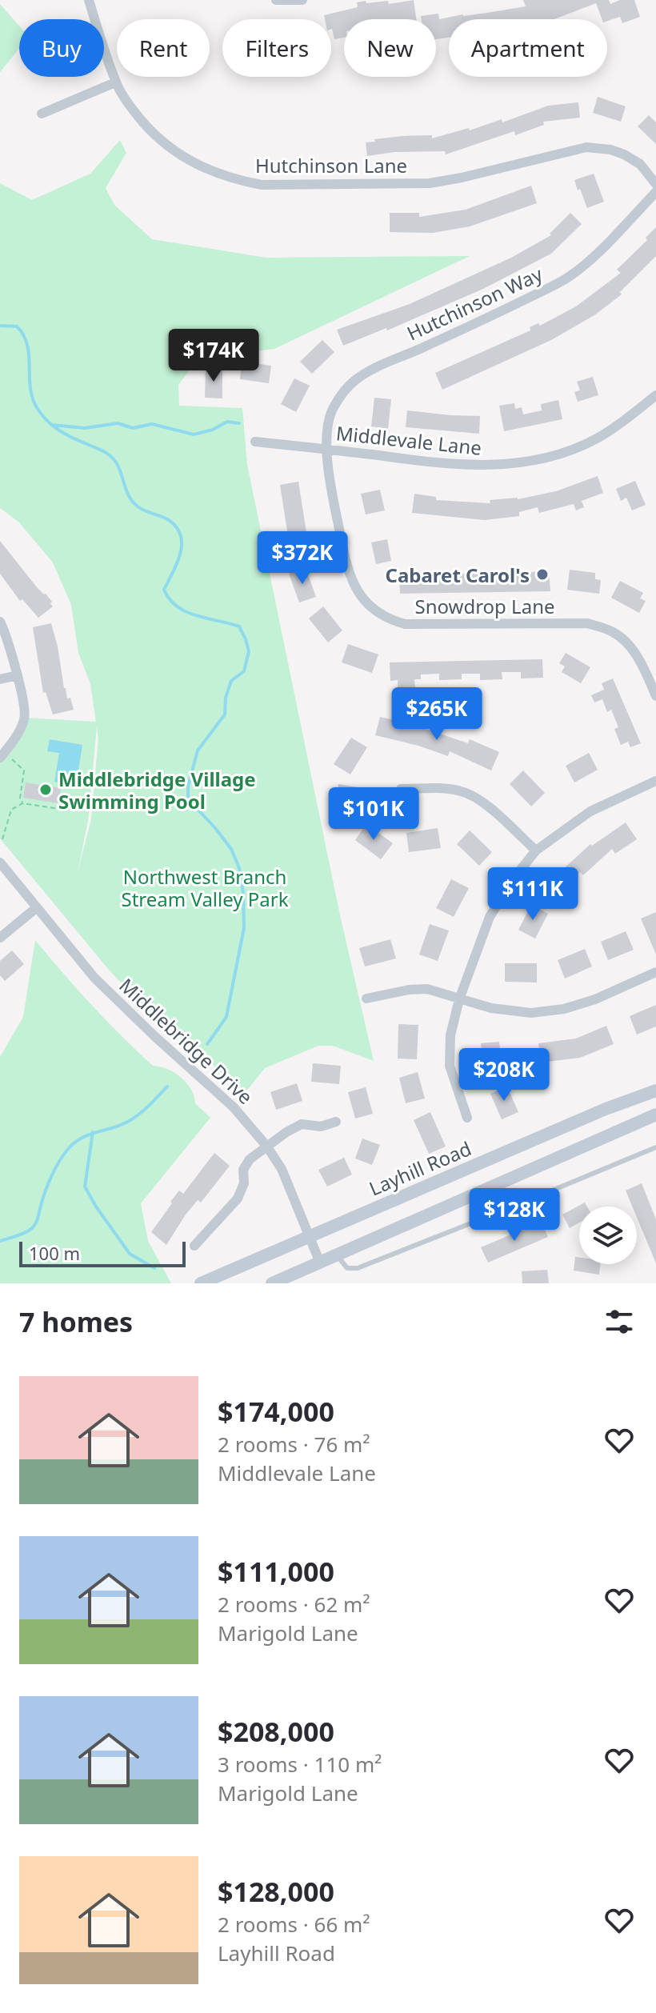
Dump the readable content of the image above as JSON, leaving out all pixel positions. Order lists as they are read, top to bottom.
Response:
{
  "streets": {
    "main road": ["Layhill Road"],
    "street": [
      "Hutchinson Lane",
      "Hutchinson Way",
      "Middlevale Lane",
      "Snowdrop Lane",
      "Middlebridge Drive"
    ]
  },
  "crossings": [
    ["Hutchinson Way", "Middlevale Lane"],
    ["Hutchinson Way", "Snowdrop Lane"],
    ["Middlevale Lane", "Snowdrop Lane"],
    ["Middlebridge Drive", "Layhill Road"]
  ],
  "parks": ["Northwest Branch Stream Valley Park"],
  "places": ["Cabaret Carol's", "Middlebridge Village Swimming Pool"],
  "scale_bar": "100 m",
  "page": {
    "chip": [
      "Buy",
      "Rent",
      "Filters",
      "New",
      "Apartment"
    ],
    "price": [
      "$174K",
      "$372K",
      "$265K",
      "$101K",
      "$111K",
      "$208K",
      "$128K"
    ],
    "scale": "100 m",
    "heading": "7 homes",
    "list": [
      {
        "name": "$174,000",
        "note": "2 rooms · 76 m² · Middlevale Lane"
      },
      {
        "name": "$111,000",
        "note": "2 rooms · 62 m² · Marigold Lane"
      },
      {
        "name": "$208,000",
        "note": "3 rooms · 110 m² · Marigold Lane"
      },
      {
        "name": "$128,000",
        "note": "2 rooms · 66 m² · Layhill Road"
      }
    ]
  }
}
